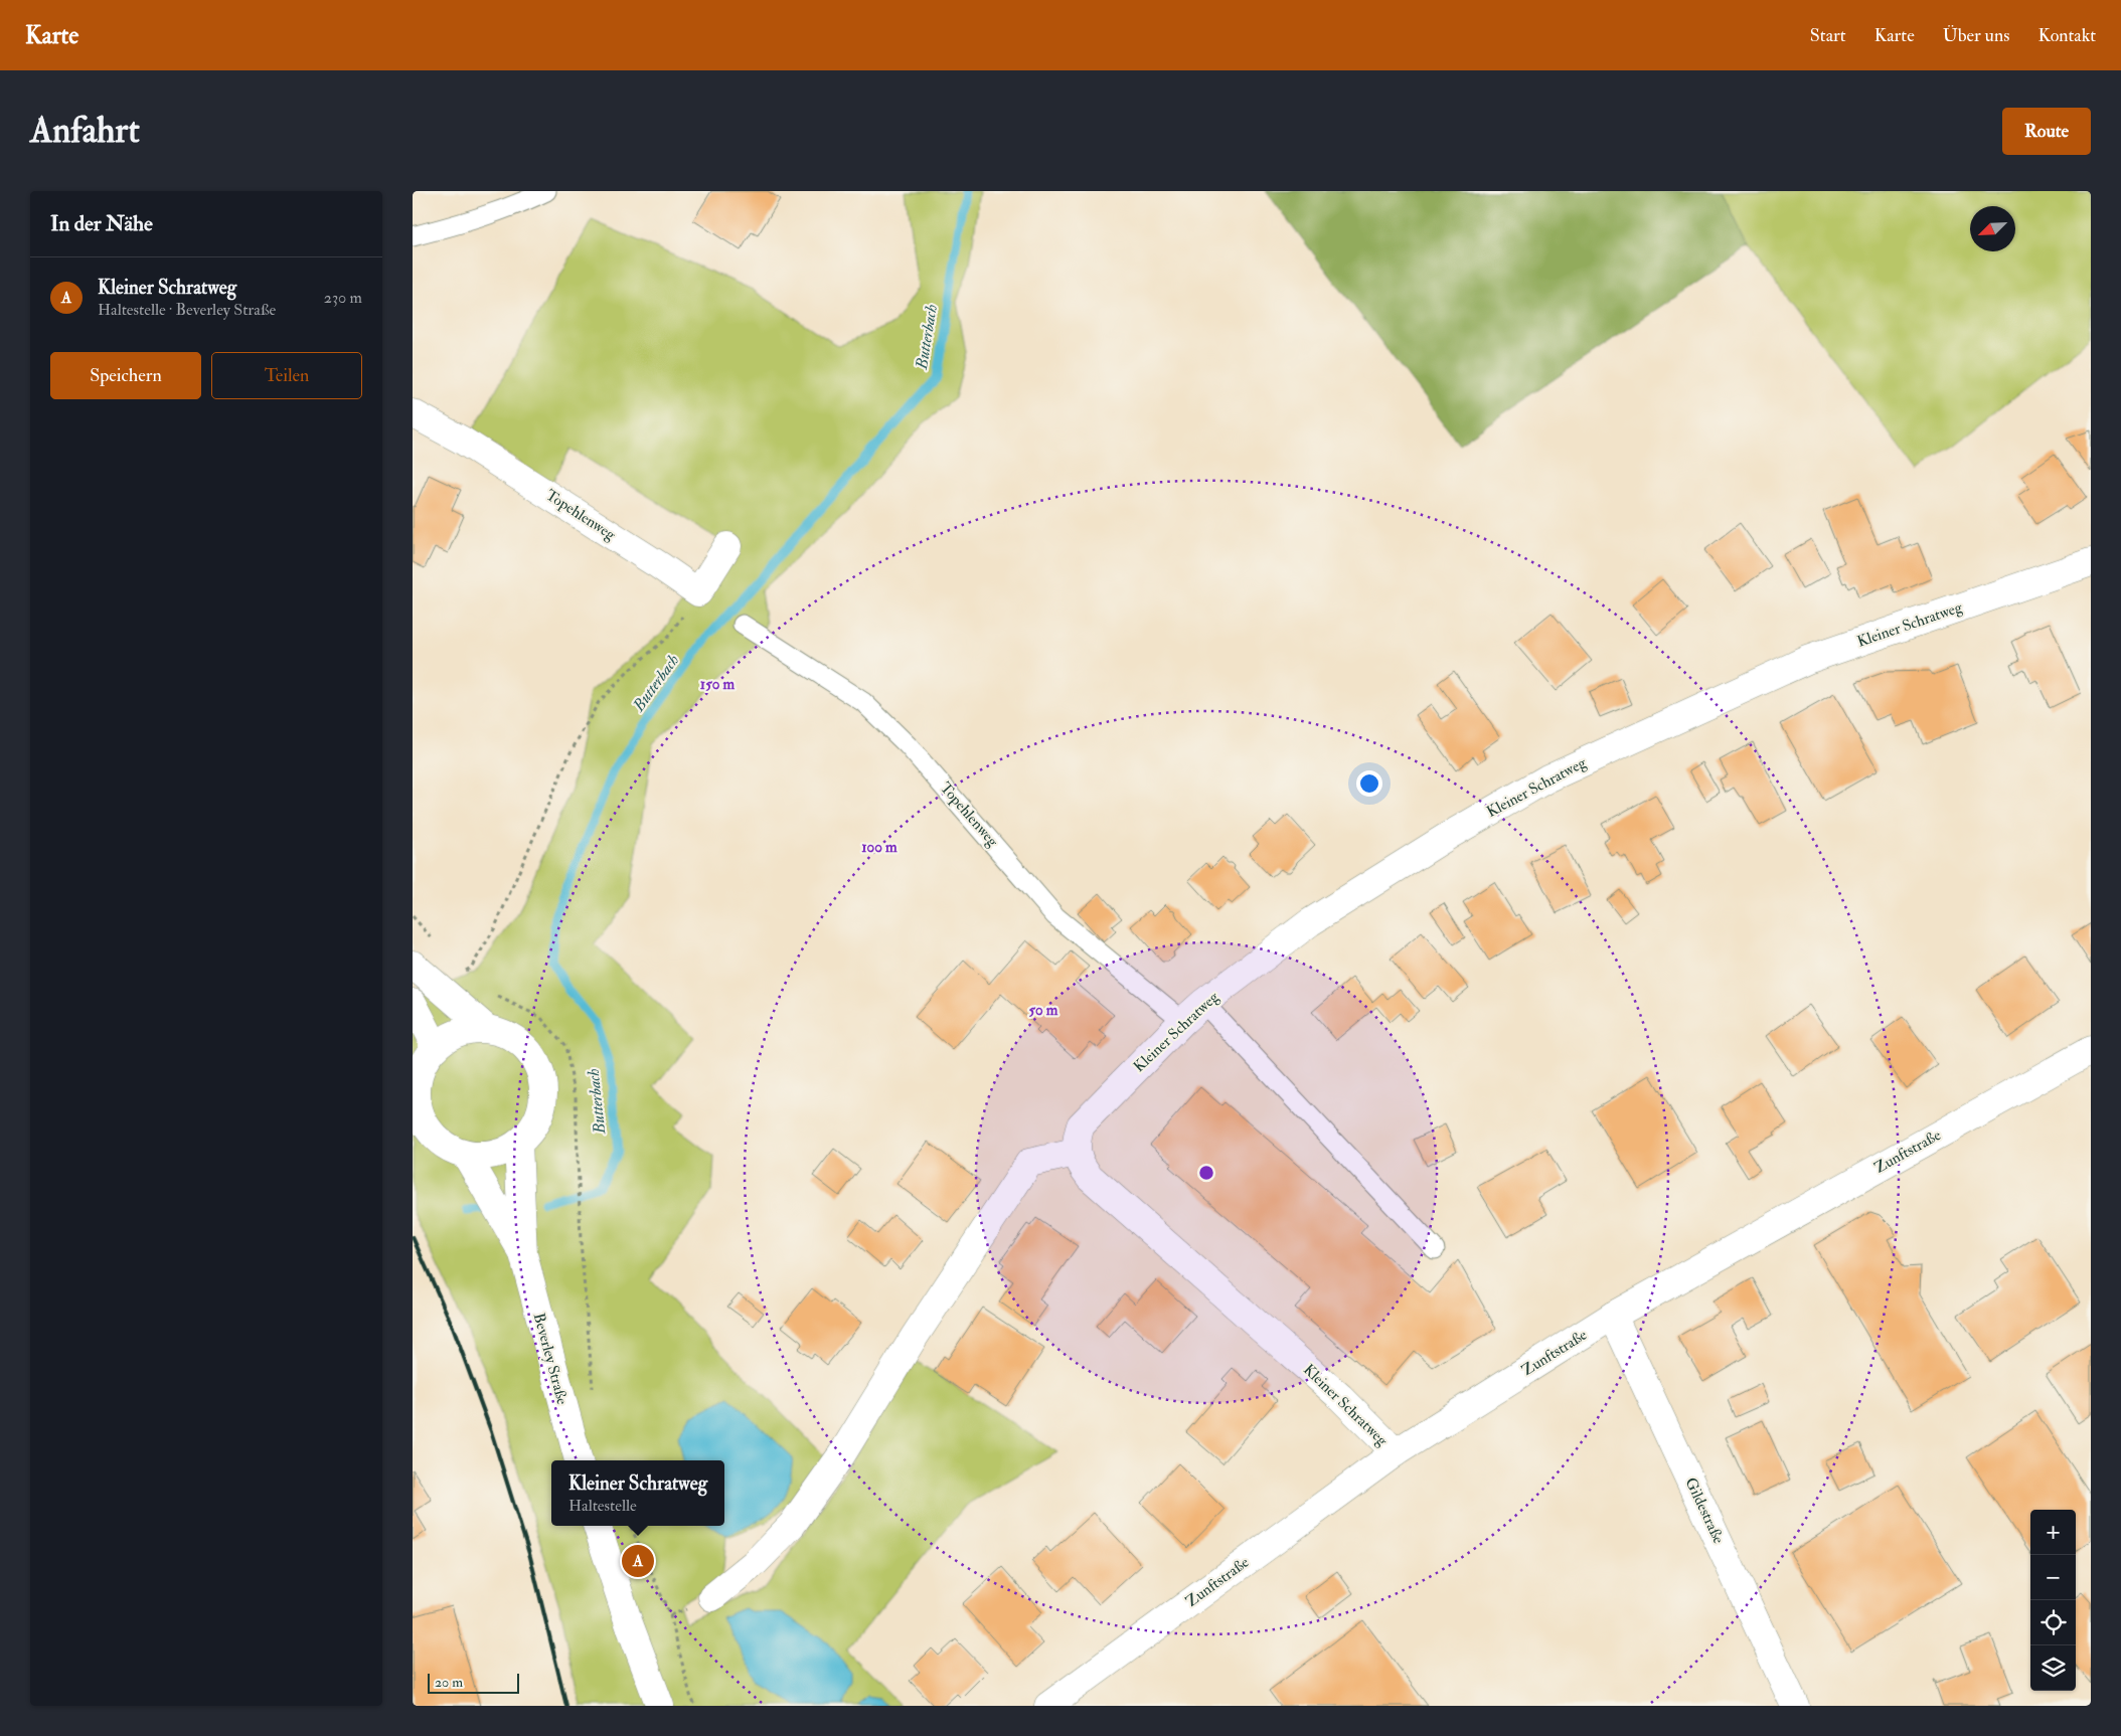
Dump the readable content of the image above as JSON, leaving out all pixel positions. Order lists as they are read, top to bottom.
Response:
{
  "streets": {
    "street": [
      "Topehlenweg",
      "Kleiner Schratweg",
      "Zunftstraße",
      "Beverley Straße",
      "Gildestraße"
    ]
  },
  "crossings": [
    ["Topehlenweg", "Kleiner Schratweg"],
    ["Kleiner Schratweg", "Zunftstraße"],
    ["Zunftstraße", "Gildestraße"]
  ],
  "water": ["Butterbach"],
  "scale_bar": "20 m",
  "north": "bottom left",
  "page": {
    "header": "Karte",
    "nav": [
      "Start",
      "Karte",
      "Über uns",
      "Kontakt"
    ],
    "buttons": [
      "Route",
      ["Speichern", "Teilen"]
    ],
    "title": "Anfahrt",
    "heading": "In der Nähe",
    "list": [
      {
        "mark": "A",
        "name": "Kleiner Schratweg",
        "note": "Haltestelle · Beverley Straße",
        "value": "230 m"
      }
    ],
    "popup": ["Kleiner Schratweg", "Haltestelle"],
    "map_buttons": ["+", "−"],
    "pins": "A",
    "scale": "20 m"
  },
  "rings": ["150 m", "100 m", "50 m"]
}
